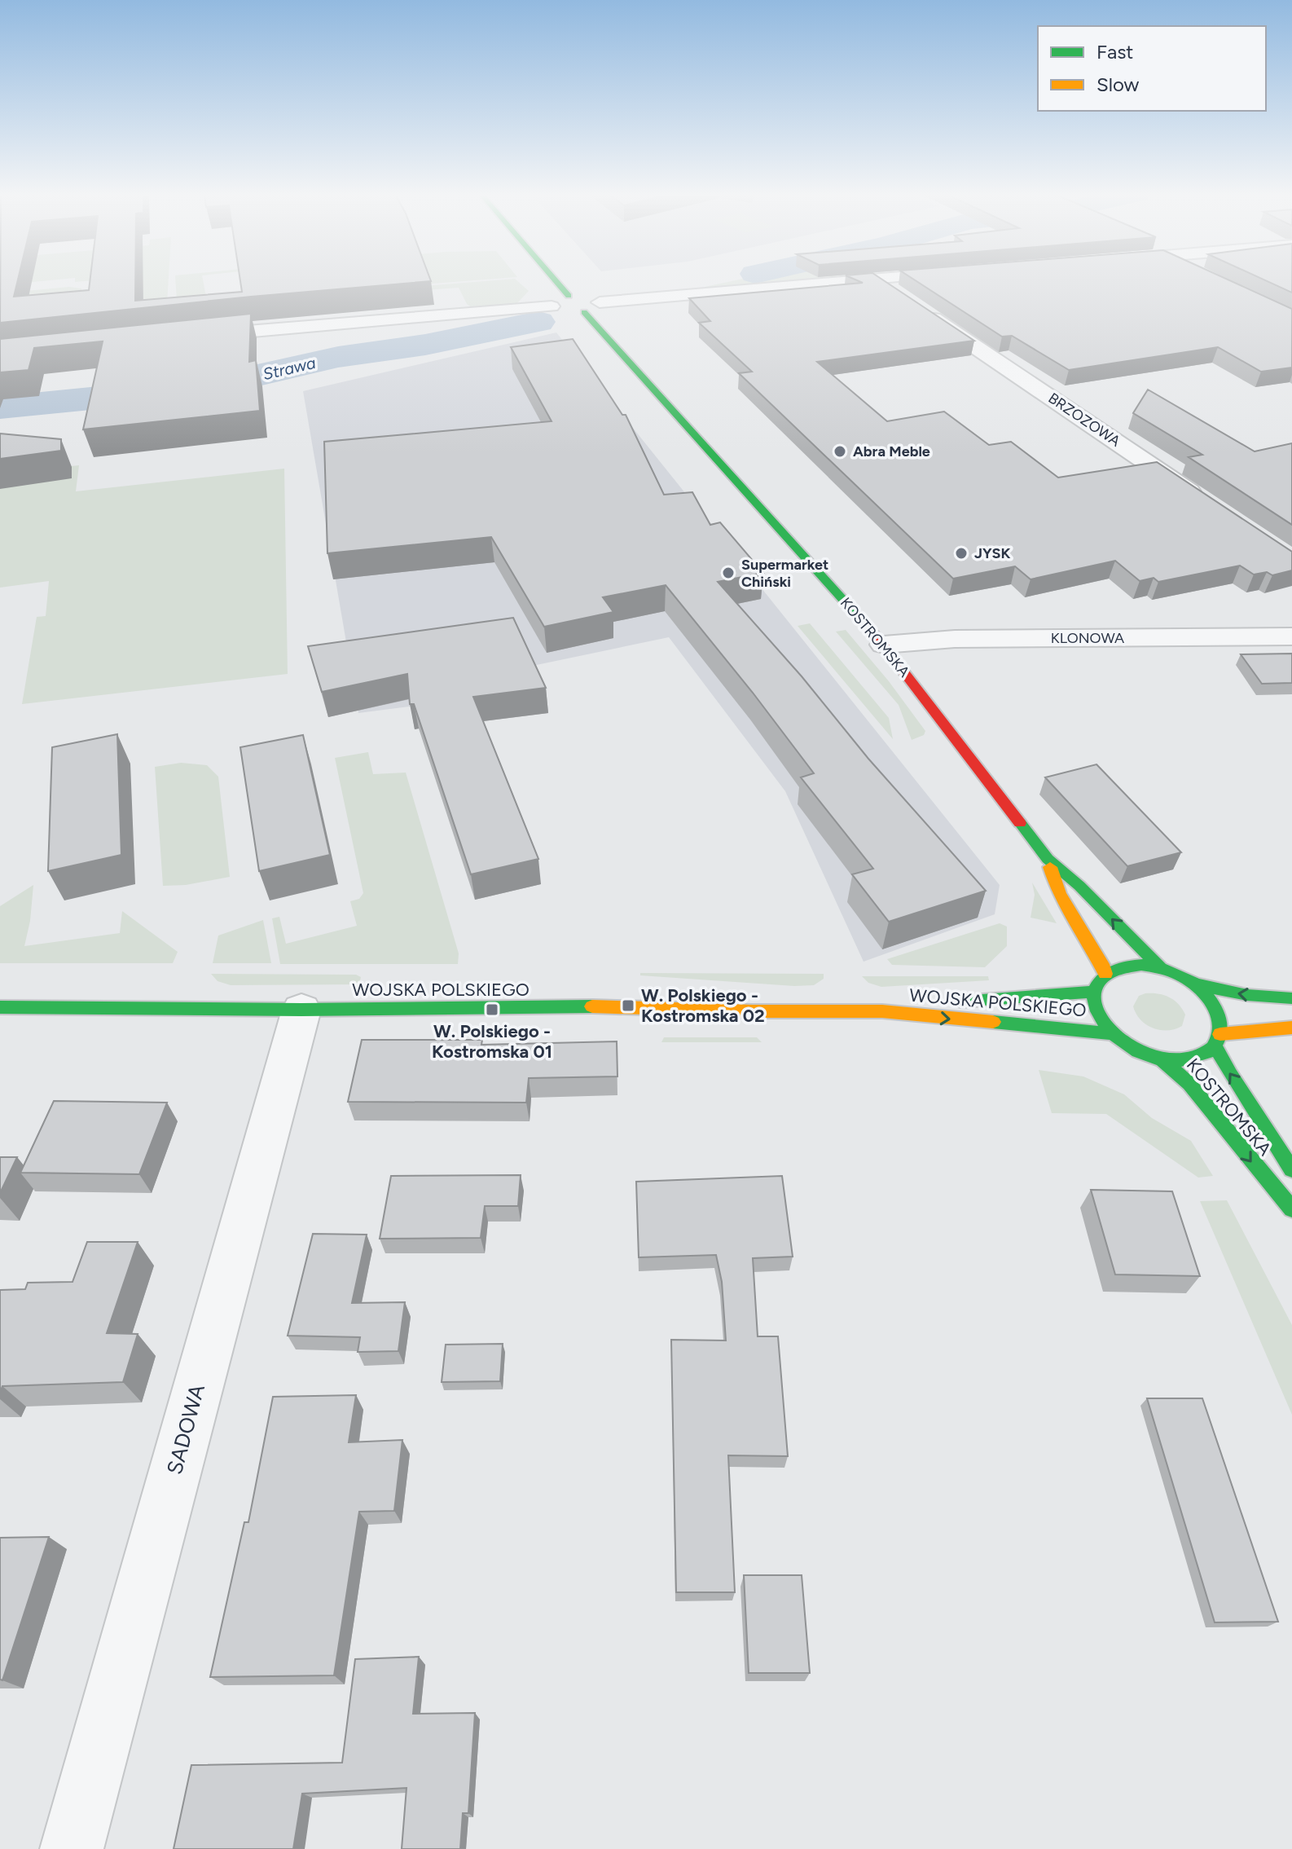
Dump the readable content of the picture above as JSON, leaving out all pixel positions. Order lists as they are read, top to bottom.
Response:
{
  "streets": {
    "street": [
      "BRZOZOWA",
      "KOSTROMSKA",
      "KLONOWA",
      "WOJSKA POLSKIEGO",
      "SADOWA"
    ]
  },
  "crossings": [
    ["KOSTROMSKA", "KLONOWA"],
    ["KOSTROMSKA", "WOJSKA POLSKIEGO"],
    ["WOJSKA POLSKIEGO", "SADOWA"]
  ],
  "water": ["Strawa"],
  "places": {
    "other": ["Abra Meble", "JYSK", "Supermarket Chiński"],
    "transit": ["W. Polskiego - Kostromska 02", "W. Polskiego - Kostromska 01"]
  },
  "legend": ["Fast", "Slow"]
}
